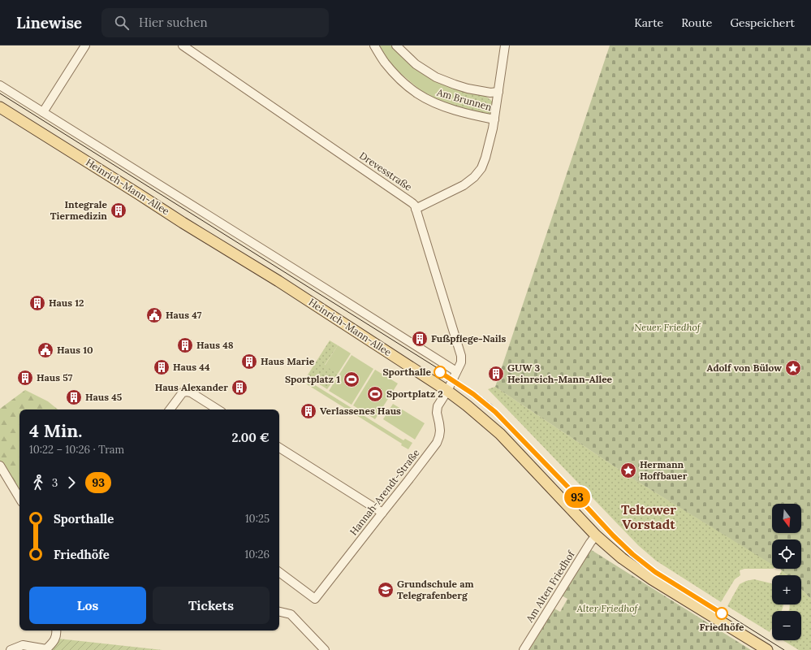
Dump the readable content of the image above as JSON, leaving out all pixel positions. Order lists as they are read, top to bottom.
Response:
{
  "streets": {
    "main road": ["Heinrich-Mann-Allee"],
    "street": [
      "Am Brunnen",
      "Drevesstraße",
      "Hannah-Arendt-Straße",
      "Am Alten Friedhof"
    ]
  },
  "crossings": [
    ["Drevesstraße", "Heinrich-Mann-Allee"],
    ["Drevesstraße", "Hannah-Arendt-Straße"],
    ["Heinrich-Mann-Allee", "Hannah-Arendt-Straße"],
    ["Heinrich-Mann-Allee", "Am Alten Friedhof"]
  ],
  "districts": ["Teltower Vorstadt"],
  "parks": ["Neuer Friedhof", "Alter Friedhof"],
  "places": {
    "building": [
      "Integrale Tiermedizin",
      "Haus 12",
      "Fußpflege-Nails",
      "Haus 48",
      "Haus Marie",
      "Haus 44",
      "GUW 3 Heinreich-Mann-Allee",
      "Haus 57",
      "Haus Alexander",
      "Haus 45",
      "Verlassenes Haus"
    ],
    "public building": ["Haus 47", "Haus 10"],
    "place": ["Adolf von Bülow", "Hermann Hoffbauer"],
    "other": ["Sporthalle", "Friedhöfe"],
    "sports": ["Sportplatz 1", "Sportplatz 2"],
    "school or university": ["Grundschule am Telegrafenberg"]
  },
  "lines": ["tram line 93"],
  "north": "bottom",
  "page": {
    "header": "Linewise",
    "search": "Hier suchen",
    "nav": ["Karte", "Route", "Gespeichert"],
    "on_map": "93",
    "heading": ["4 Min.", "10:22 – 10:26 · Tram", "2.00 €"],
    "legs": ["3", "93"],
    "list": [
      {
        "name": "Sporthalle",
        "value": "10:25"
      },
      {
        "name": "Friedhöfe",
        "value": "10:26"
      }
    ],
    "map_buttons": ["+", "−"],
    "buttons": ["Los", "Tickets"]
  }
}
